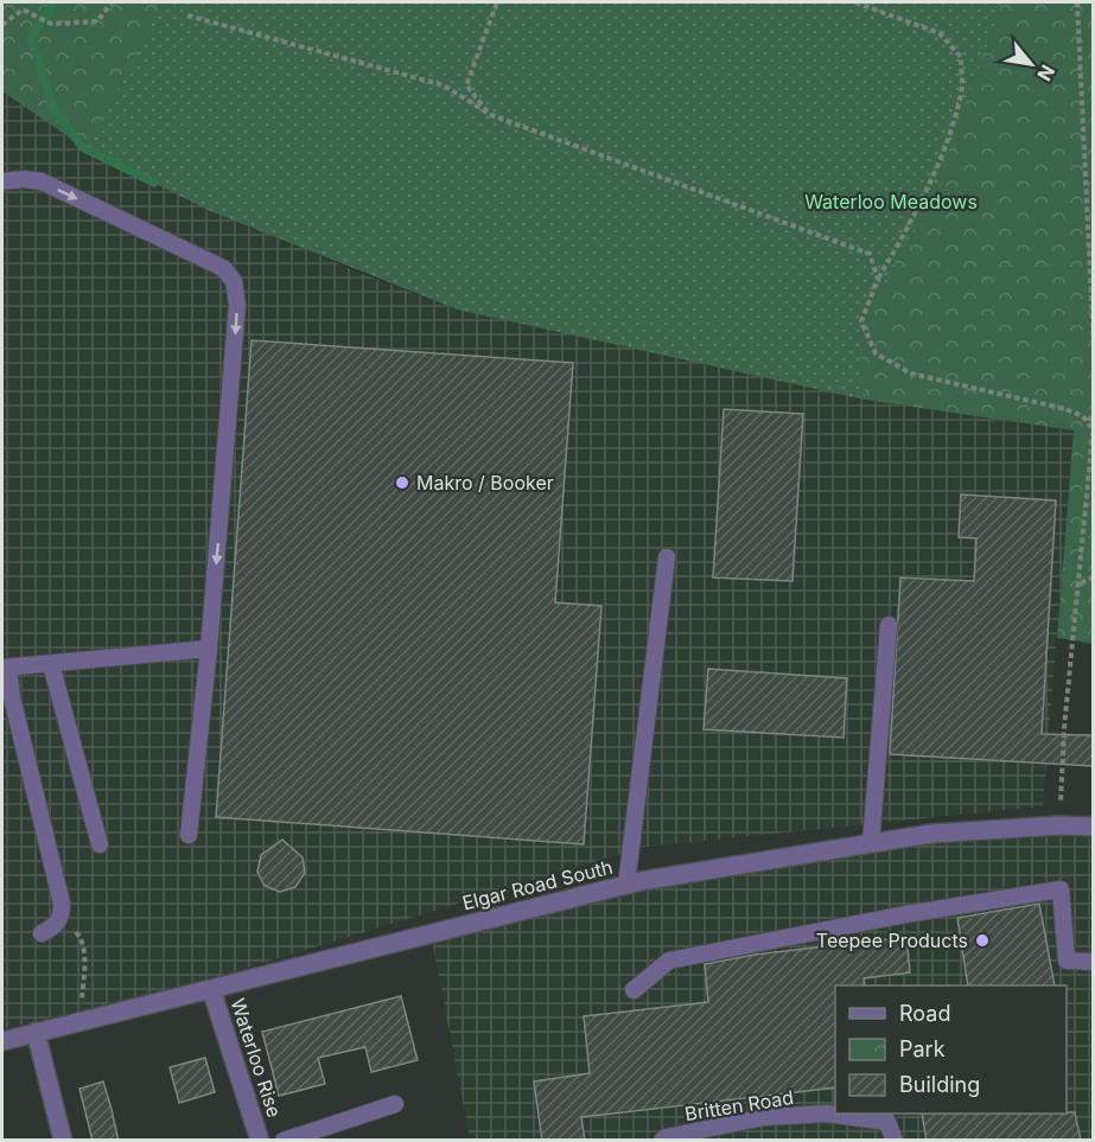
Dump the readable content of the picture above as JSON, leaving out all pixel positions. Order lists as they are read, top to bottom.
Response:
{
  "streets": {
    "street": ["Elgar Road South", "Waterloo Rise"],
    "lane": ["Britten Road"]
  },
  "crossings": [
    ["Elgar Road South", "Waterloo Rise"]
  ],
  "parks": ["Waterloo Meadows"],
  "places": ["Makro / Booker", "Teepee Products"],
  "legend": ["Road", "Park", "Building"],
  "north": "bottom right"
}
